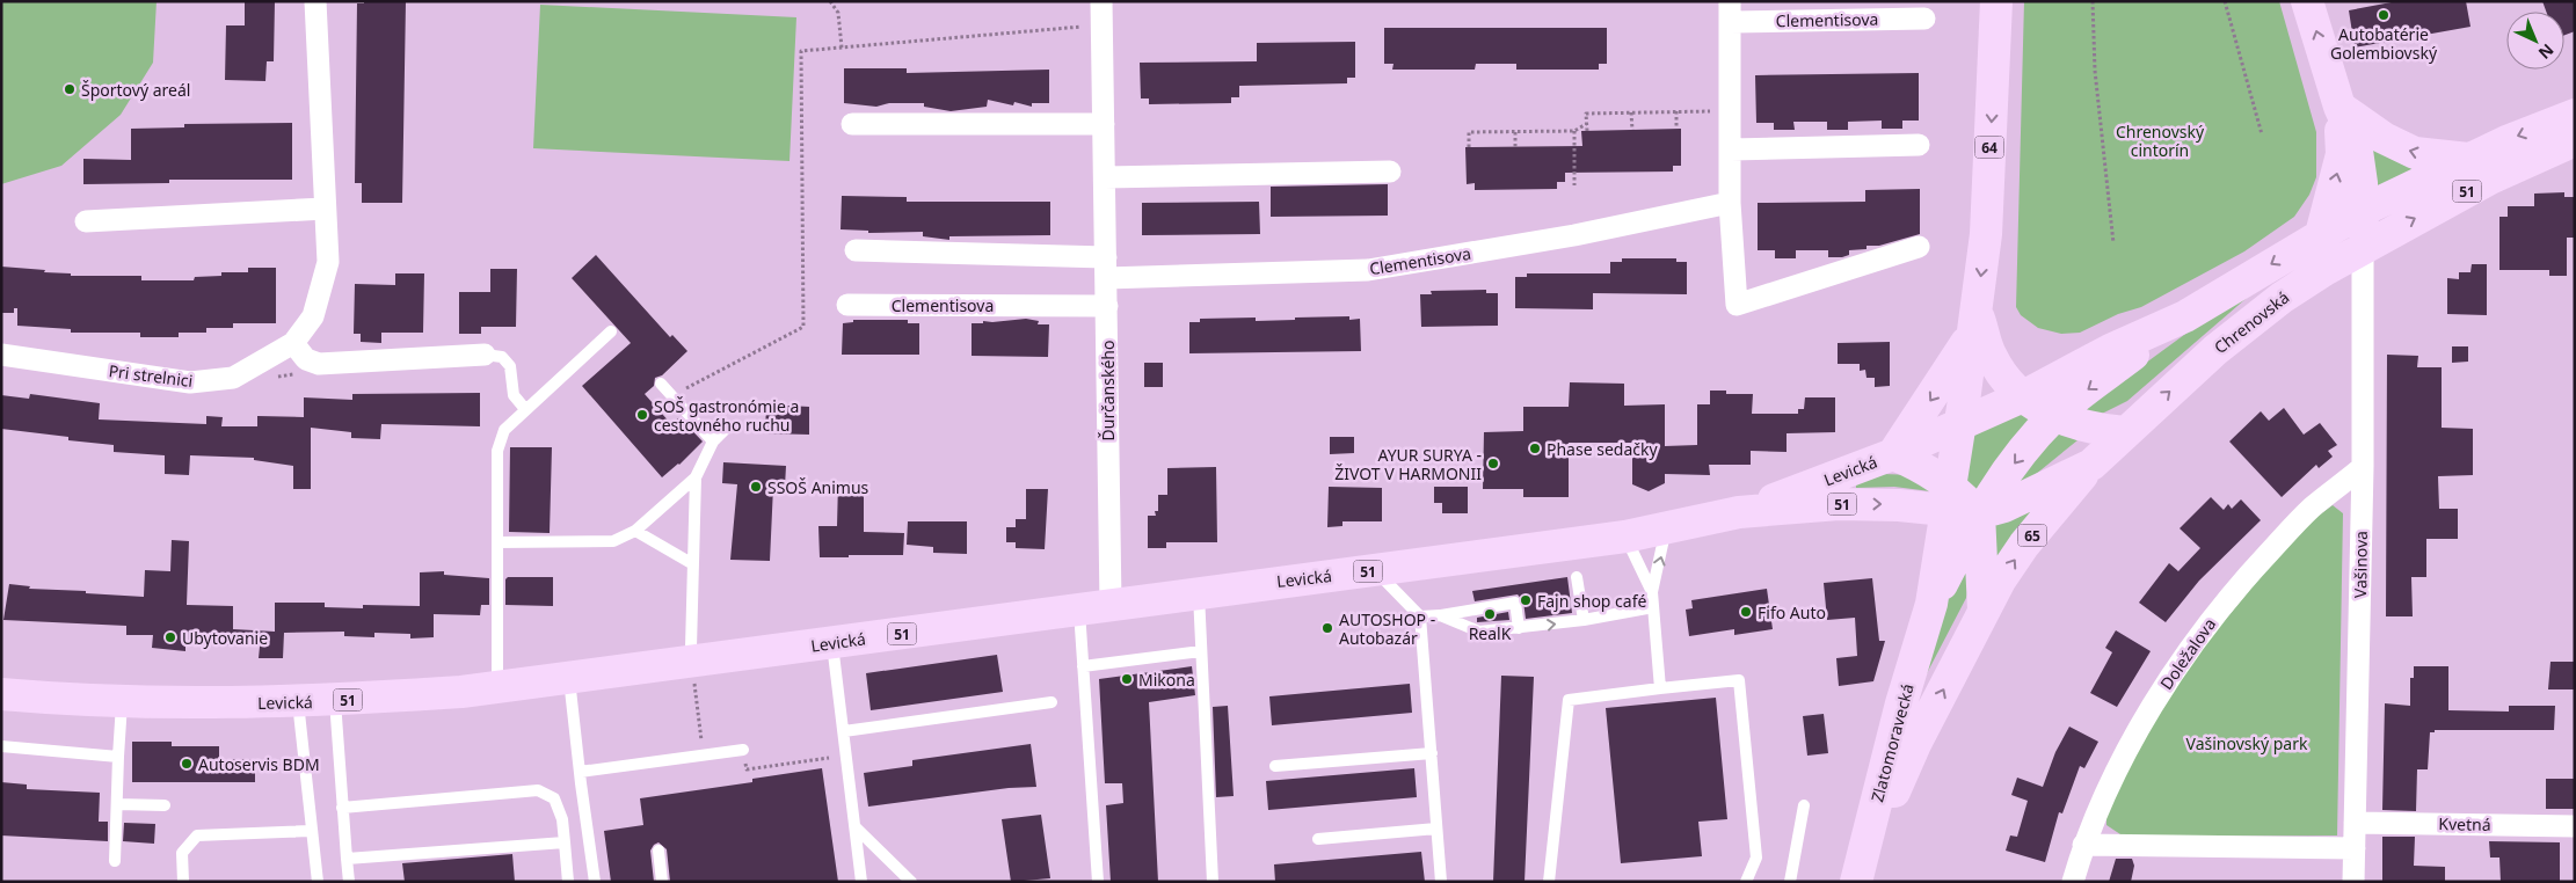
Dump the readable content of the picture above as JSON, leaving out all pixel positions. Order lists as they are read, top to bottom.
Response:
{
  "streets": {
    "main road": [
      "64",
      "51",
      "Chrenovská",
      "Levická",
      "65",
      "Zlatomoravecká"
    ],
    "street": [
      "Clementisova",
      "Pri strelnici",
      "Ďurčanského",
      "Vašinova",
      "Doležalova",
      "Kvetná"
    ]
  },
  "crossings": [
    ["Clementisova", "Ďurčanského"],
    ["64", "51"],
    ["64", "Chrenovská"],
    ["64", "65"],
    ["51", "Chrenovská"],
    ["51", "Levická"],
    ["51", "65"],
    ["Chrenovská", "Levická"],
    ["Chrenovská", "65"],
    ["Chrenovská", "Vašinova"],
    ["Ďurčanského", "Levická"],
    ["Levická", "65"],
    ["65", "Zlatomoravecká"],
    ["Vašinova", "Doležalova"],
    ["Vašinova", "Kvetná"]
  ],
  "parks": ["Chrenovský cintorín", "Vašinovský park"],
  "places": [
    "Autobatérie Golembiovský",
    "Športový areál",
    "SOŠ gastronómie a cestovného ruchu",
    "Phase sedačky",
    "AYUR SURYA - ŽIVOT V HARMONII",
    "SSOŠ Animus",
    "Fajn shop café",
    "Fifo Auto",
    "RealK",
    "AUTOSHOP - Autobazár",
    "Ubytovanie",
    "Mikona",
    "Autoservis BDM"
  ],
  "north": "bottom right"
}
